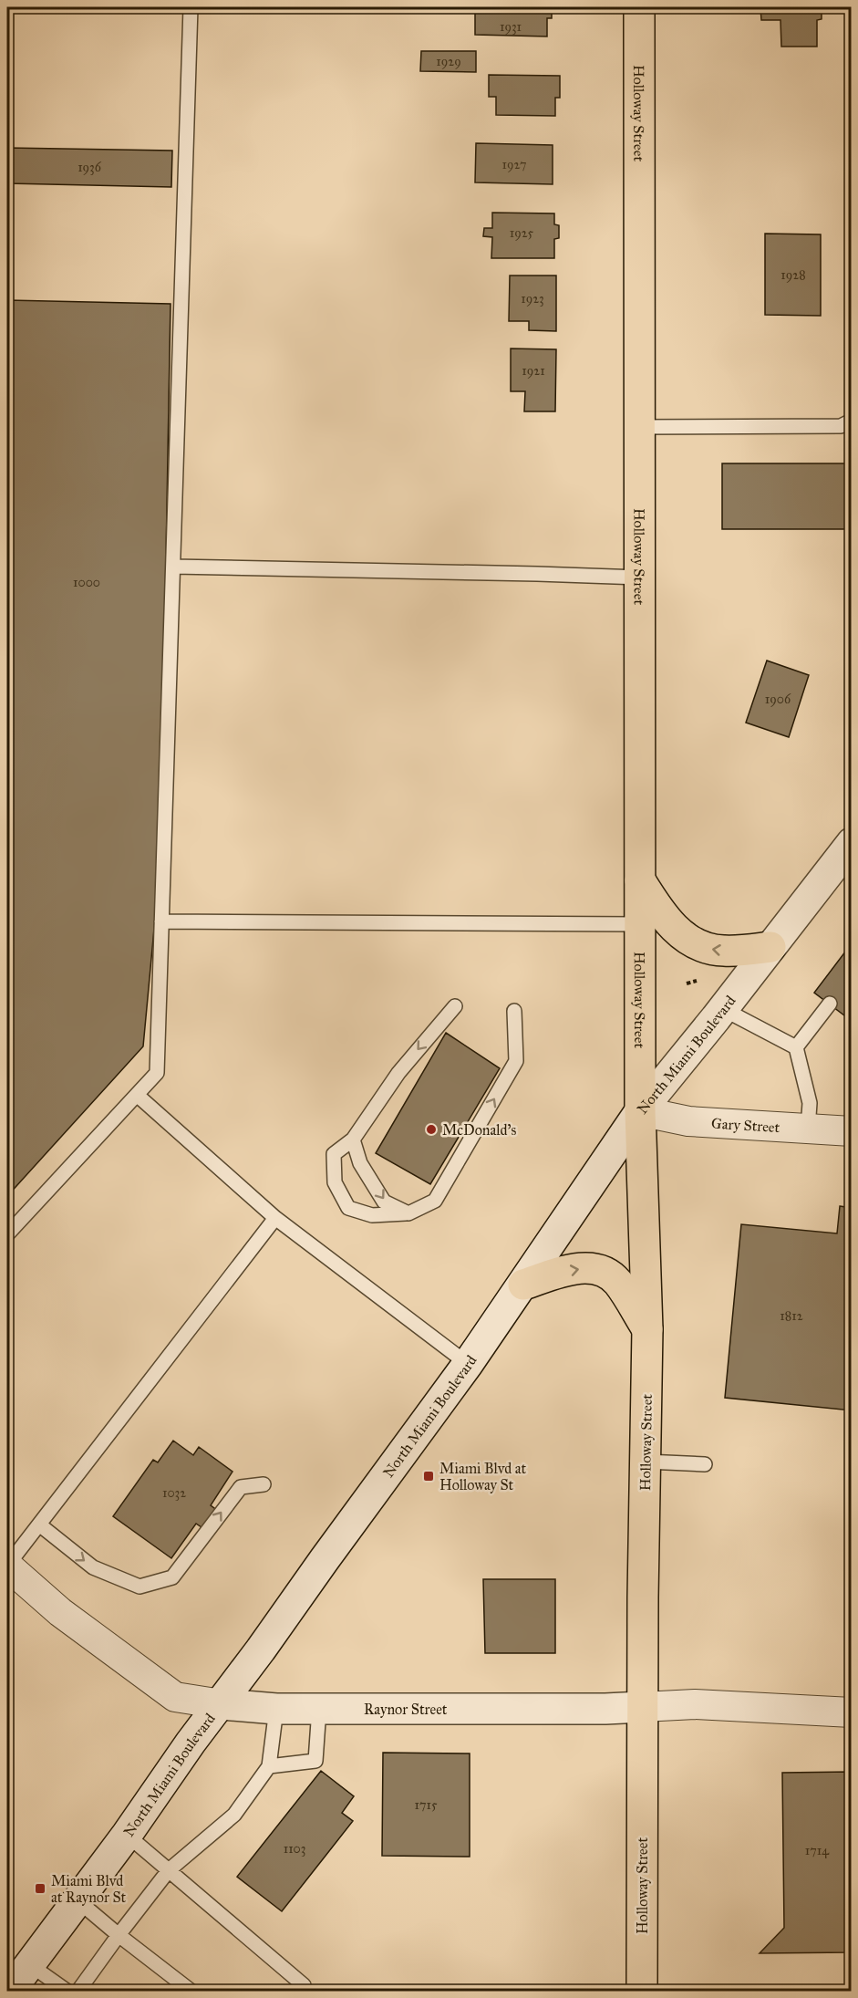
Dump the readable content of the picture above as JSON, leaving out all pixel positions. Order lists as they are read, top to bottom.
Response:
{
  "streets": {
    "main road": ["Holloway Street", "North Miami Boulevard", "Raynor Street"],
    "street": ["Gary Street"]
  },
  "crossings": [
    ["Holloway Street", "North Miami Boulevard"],
    ["Holloway Street", "Gary Street"],
    ["Holloway Street", "Raynor Street"],
    ["North Miami Boulevard", "Gary Street"],
    ["North Miami Boulevard", "Raynor Street"]
  ],
  "places": {
    "other": ["McDonald's"],
    "transit": ["Miami Blvd at Holloway St", "Miami Blvd at Raynor St"]
  },
  "house_numbers": [
    "1931",
    "1929",
    "1927",
    "1936",
    "1925",
    "1928",
    "1923",
    "1921",
    "1000",
    "1906",
    "1812",
    "1032",
    "1715",
    "1103",
    "1714"
  ]
}
